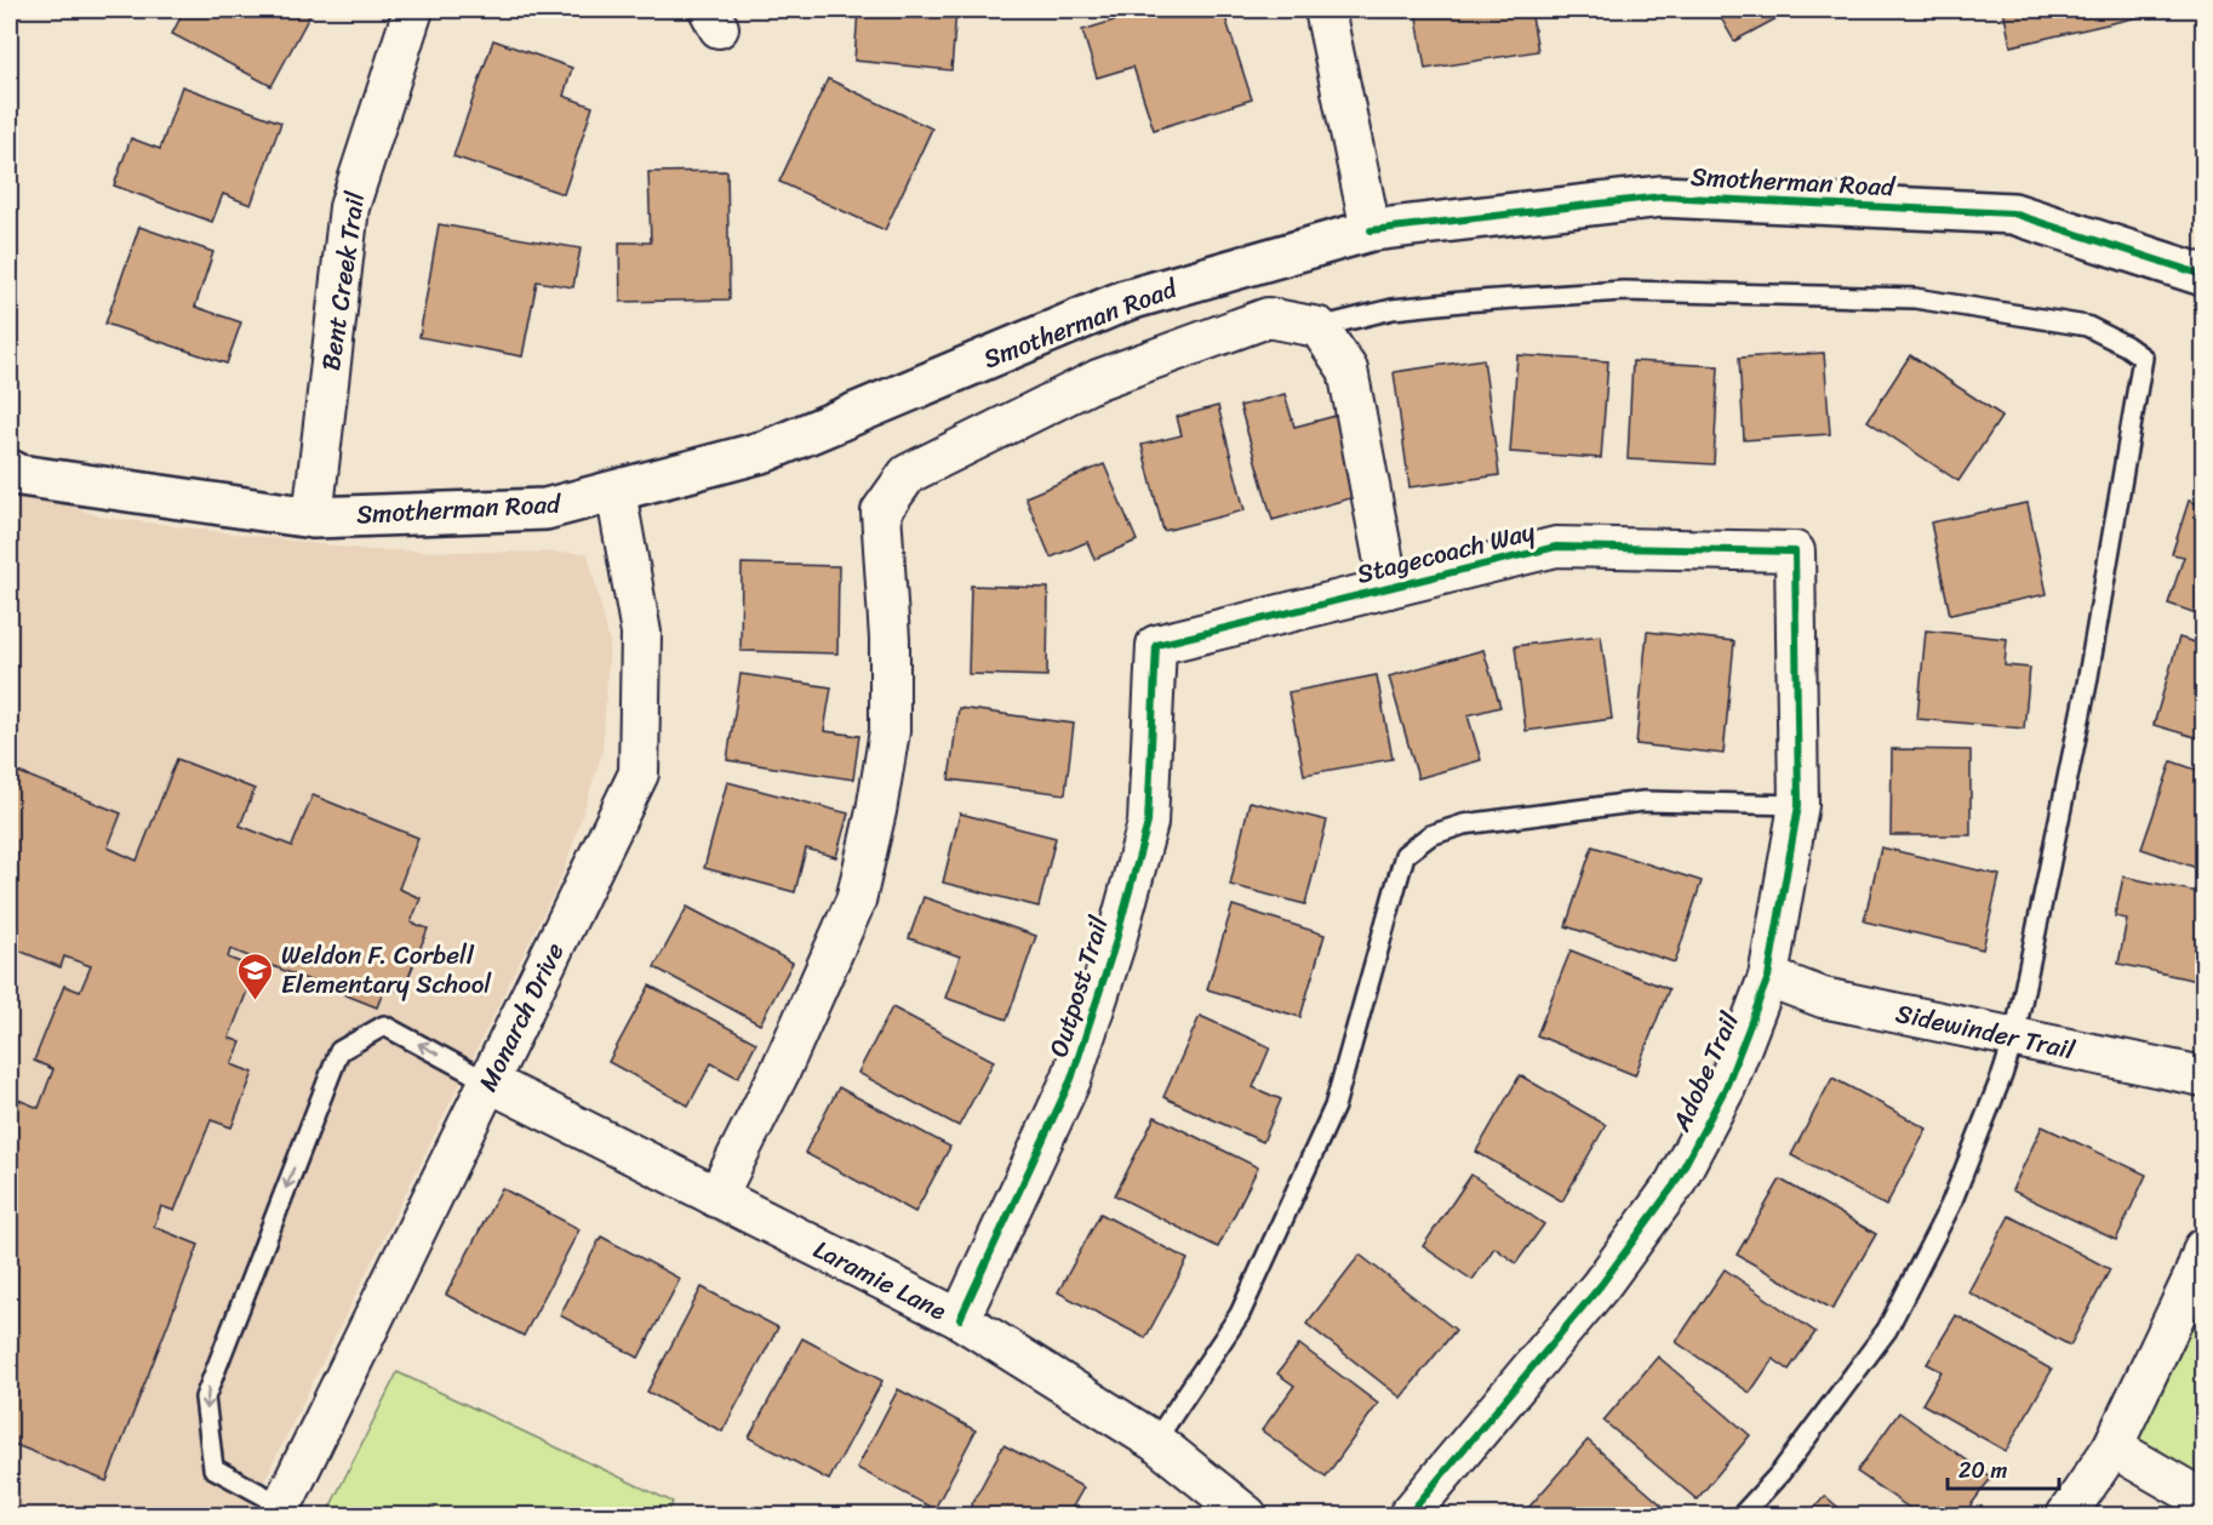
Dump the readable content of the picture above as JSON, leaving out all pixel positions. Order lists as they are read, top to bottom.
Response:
{
  "streets": {
    "street": [
      "Smotherman Road",
      "Bent Creek Trail",
      "Stagecoach Way",
      "Outpost Trail",
      "Monarch Drive",
      "Sidewinder Trail",
      "Adobe Trail",
      "Laramie Lane"
    ]
  },
  "crossings": [
    ["Smotherman Road", "Bent Creek Trail"],
    ["Smotherman Road", "Monarch Drive"],
    ["Stagecoach Way", "Outpost Trail"],
    ["Stagecoach Way", "Adobe Trail"],
    ["Outpost Trail", "Laramie Lane"],
    ["Monarch Drive", "Laramie Lane"],
    ["Sidewinder Trail", "Adobe Trail"]
  ],
  "places": {
    "school or university": ["Weldon F. Corbell Elementary School"]
  },
  "scale_bar": "20 m"
}
